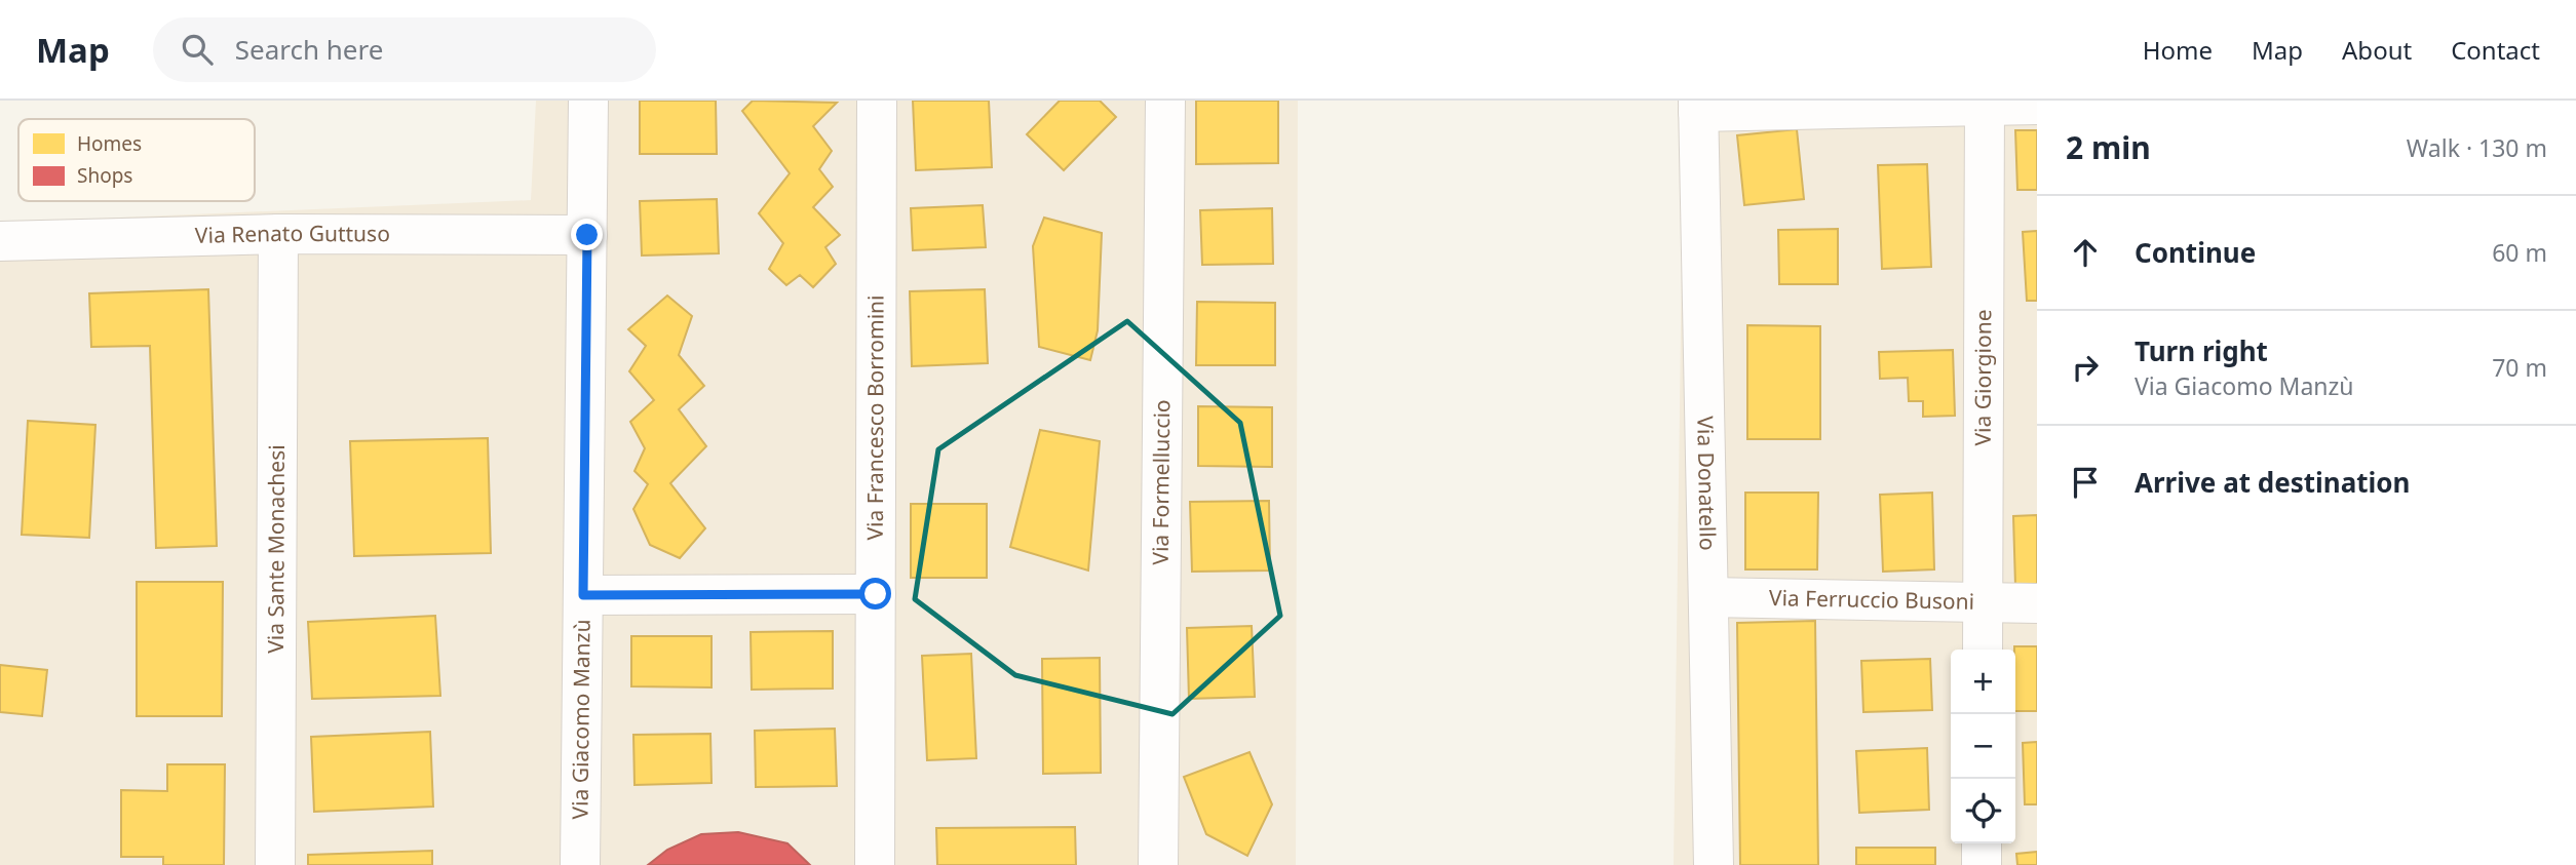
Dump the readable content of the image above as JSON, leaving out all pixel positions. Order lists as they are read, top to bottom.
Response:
{
  "streets": {
    "street": [
      "Via Renato Guttuso",
      "Via Giorgione",
      "Via Francesco Borromini",
      "Via Donatello",
      "Via Formelluccio",
      "Via Sante Monachesi",
      "Via Ferruccio Busoni",
      "Via Giacomo Manzù"
    ]
  },
  "crossings": [
    ["Via Renato Guttuso", "Via Sante Monachesi"],
    ["Via Renato Guttuso", "Via Giacomo Manzù"],
    ["Via Giorgione", "Via Ferruccio Busoni"],
    ["Via Donatello", "Via Ferruccio Busoni"]
  ],
  "legend": ["Homes", "Shops"],
  "page": {
    "header": "Map",
    "search": "Search here",
    "nav": [
      "Home",
      "Map",
      "About",
      "Contact"
    ],
    "heading": ["2 min", "Walk · 130 m"],
    "list": [
      ["Continue", "60 m"],
      ["Turn right", "Via Giacomo Manzù", "70 m"],
      "Arrive at destination"
    ],
    "map_buttons": ["+", "−"]
  }
}
